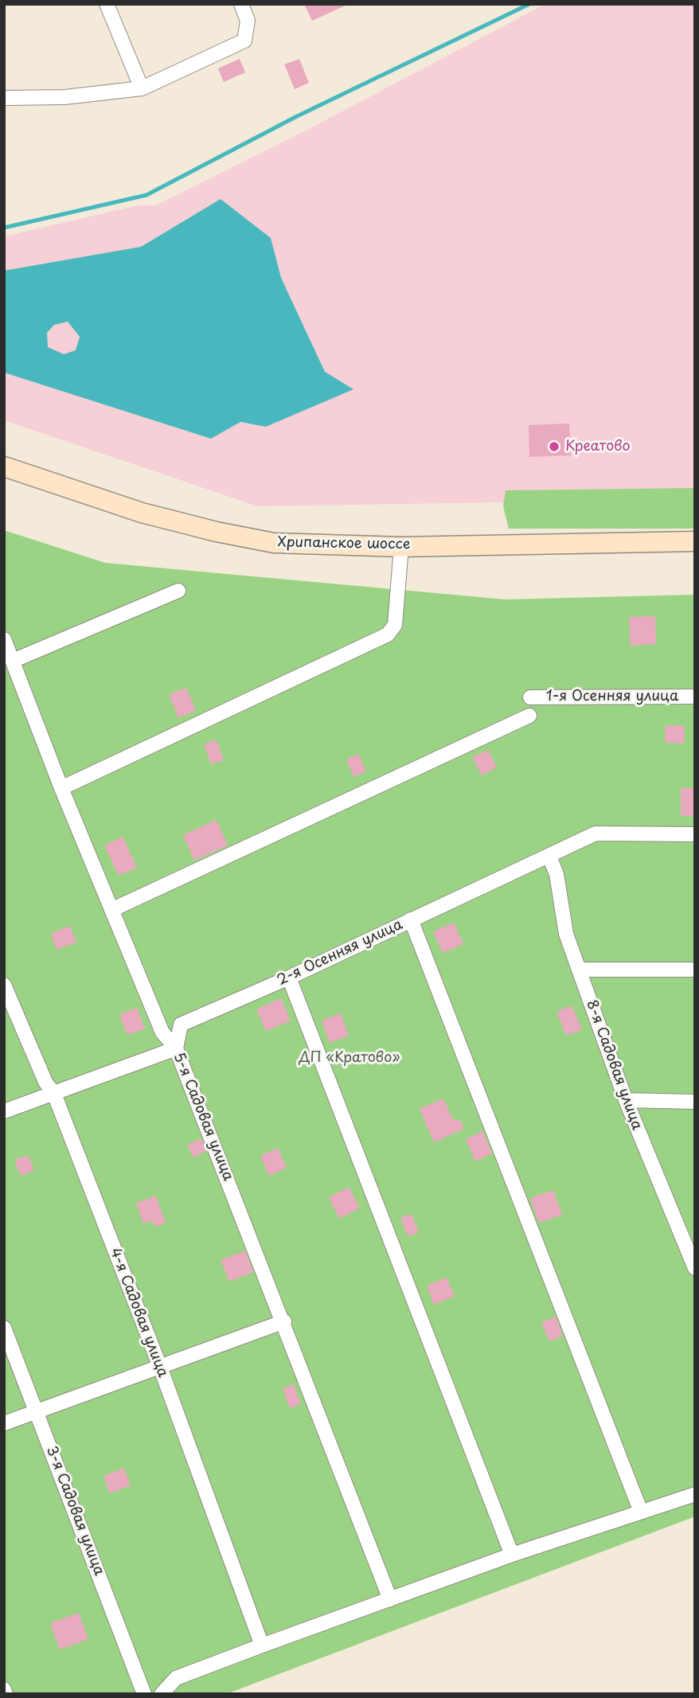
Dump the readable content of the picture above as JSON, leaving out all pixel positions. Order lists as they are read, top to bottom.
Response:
{
  "streets": {
    "main road": ["Хрипанское шоссе"],
    "street": [
      "1-я Осенняя улица",
      "2-я Осенняя улица",
      "8-я Садовая улица",
      "5-я Садовая улица",
      "4-я Садовая улица",
      "3-я Садовая улица"
    ]
  },
  "crossings": [
    ["2-я Осенняя улица", "8-я Садовая улица"],
    ["2-я Осенняя улица", "5-я Садовая улица"]
  ],
  "parks": ["ДП «Кратово»"],
  "places": ["Креатово"]
}
